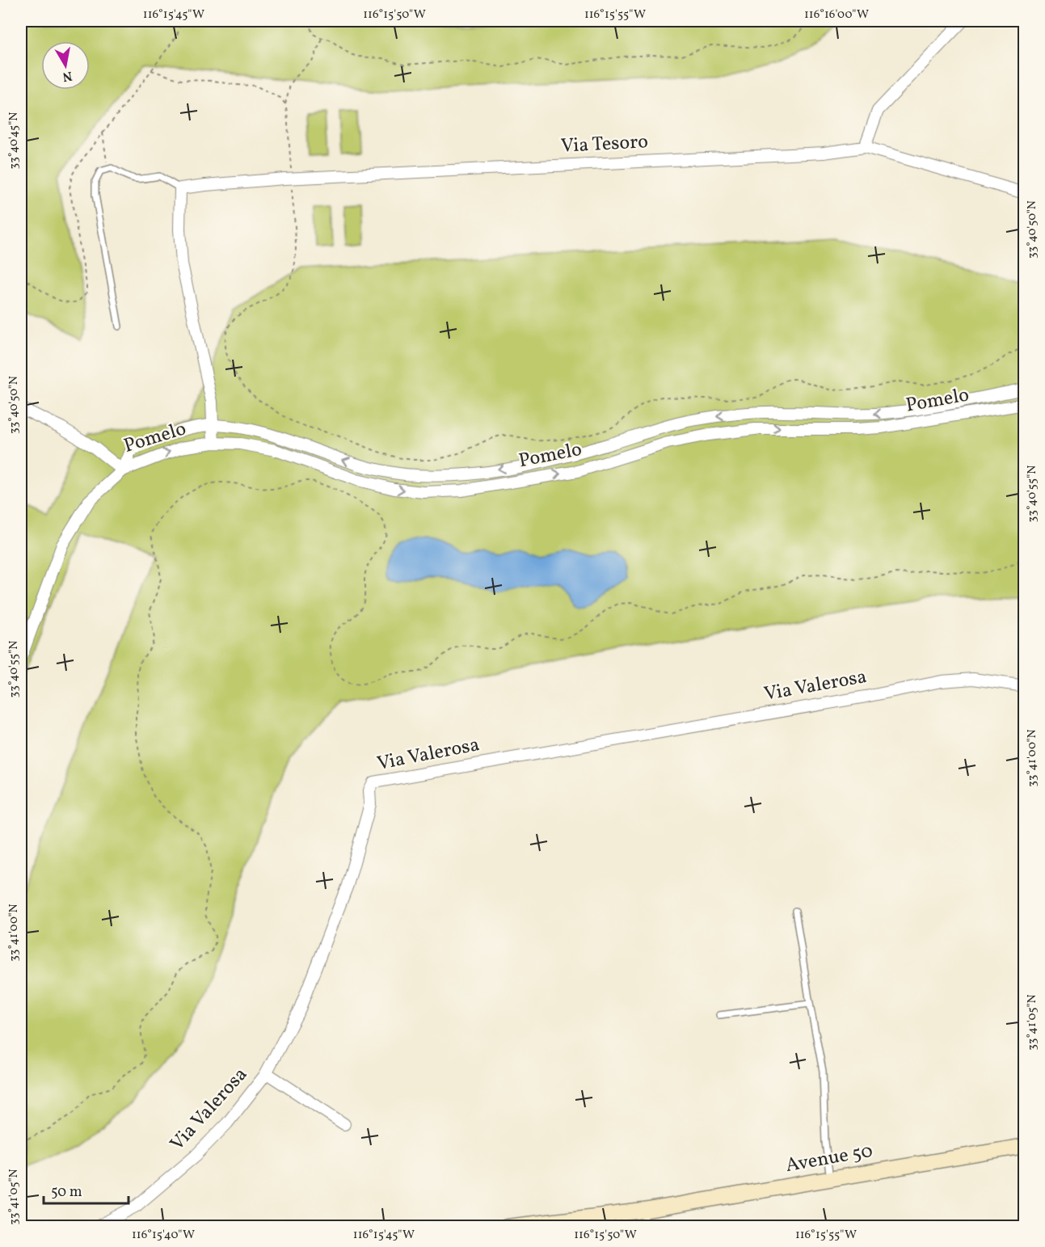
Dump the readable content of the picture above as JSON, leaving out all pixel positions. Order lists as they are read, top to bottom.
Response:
{
  "streets": {
    "main road": ["Avenue 50"],
    "street": ["Via Tesoro", "Pomelo", "Via Valerosa"]
  },
  "scale_bar": "50 m",
  "north": "bottom",
  "coordinates": [
    "116°15'45\"W",
    "116°15'50\"W",
    "116°15'55\"W",
    "116°16'00\"W",
    "33°40'45\"N",
    "33°40'50\"N",
    "33°40'55\"N",
    "33°41'00\"N",
    "33°41'05\"N",
    "116°15'40\"W"
  ]
}
